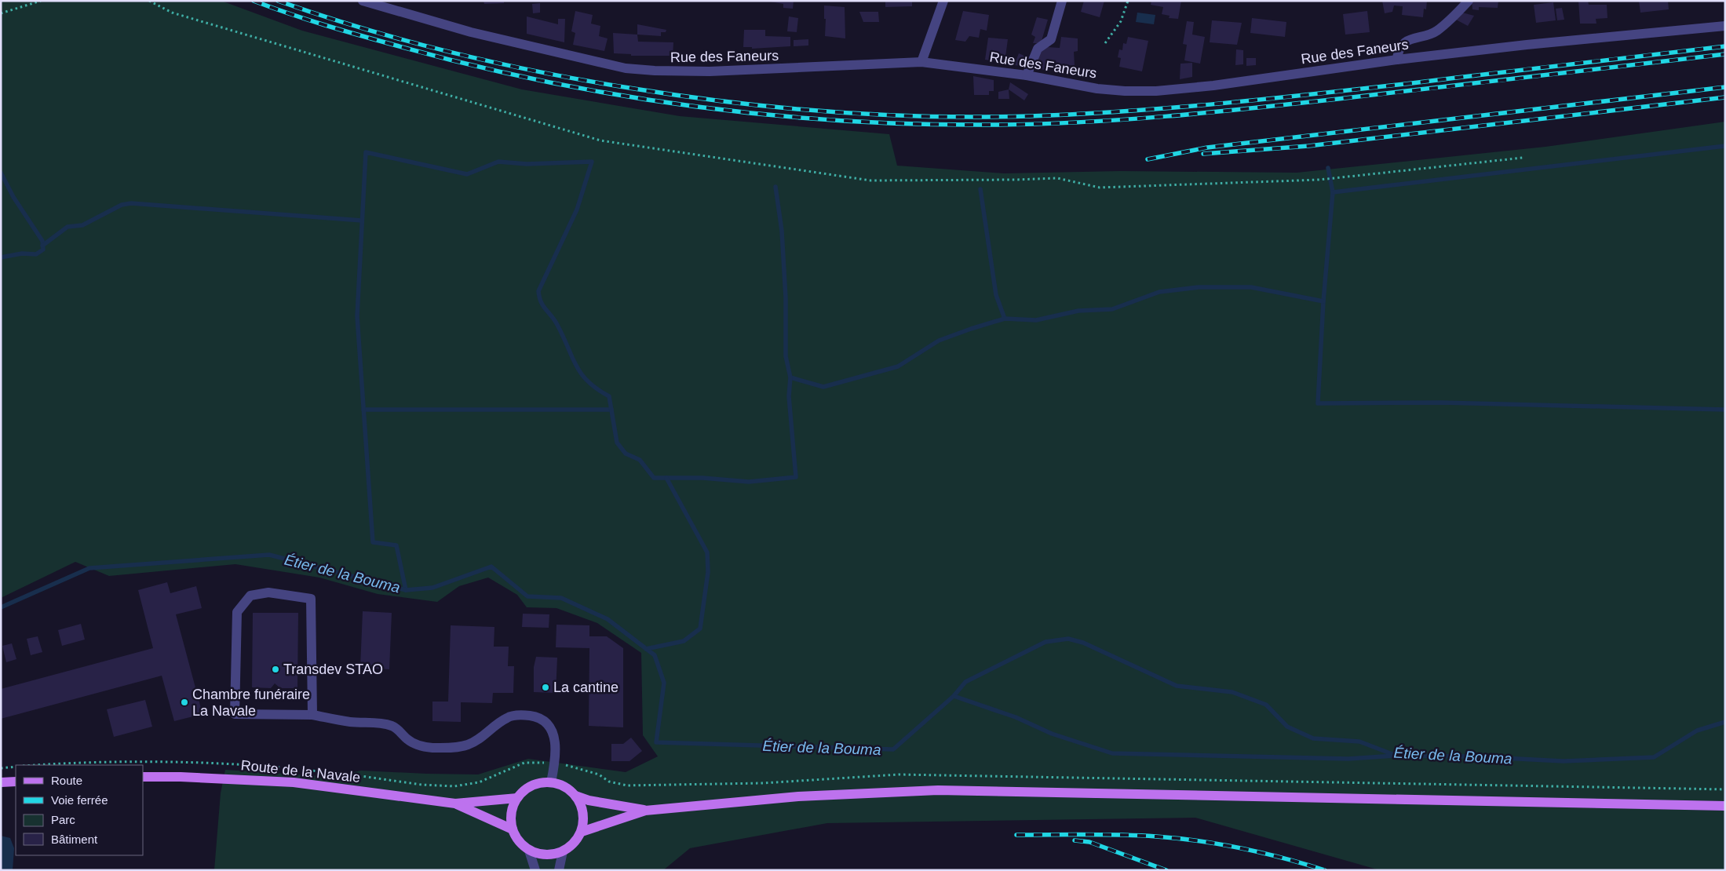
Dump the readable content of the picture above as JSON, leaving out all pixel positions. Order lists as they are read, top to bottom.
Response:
{
  "streets": {
    "main road": ["Route de la Navale"],
    "street": ["Rue des Faneurs"]
  },
  "water": ["Étier de la Bouma"],
  "places": ["Transdev STAO", "La cantine", "Chambre funéraire La Navale"],
  "legend": [
    "Route",
    "Voie ferrée",
    "Parc",
    "Bâtiment"
  ]
}
